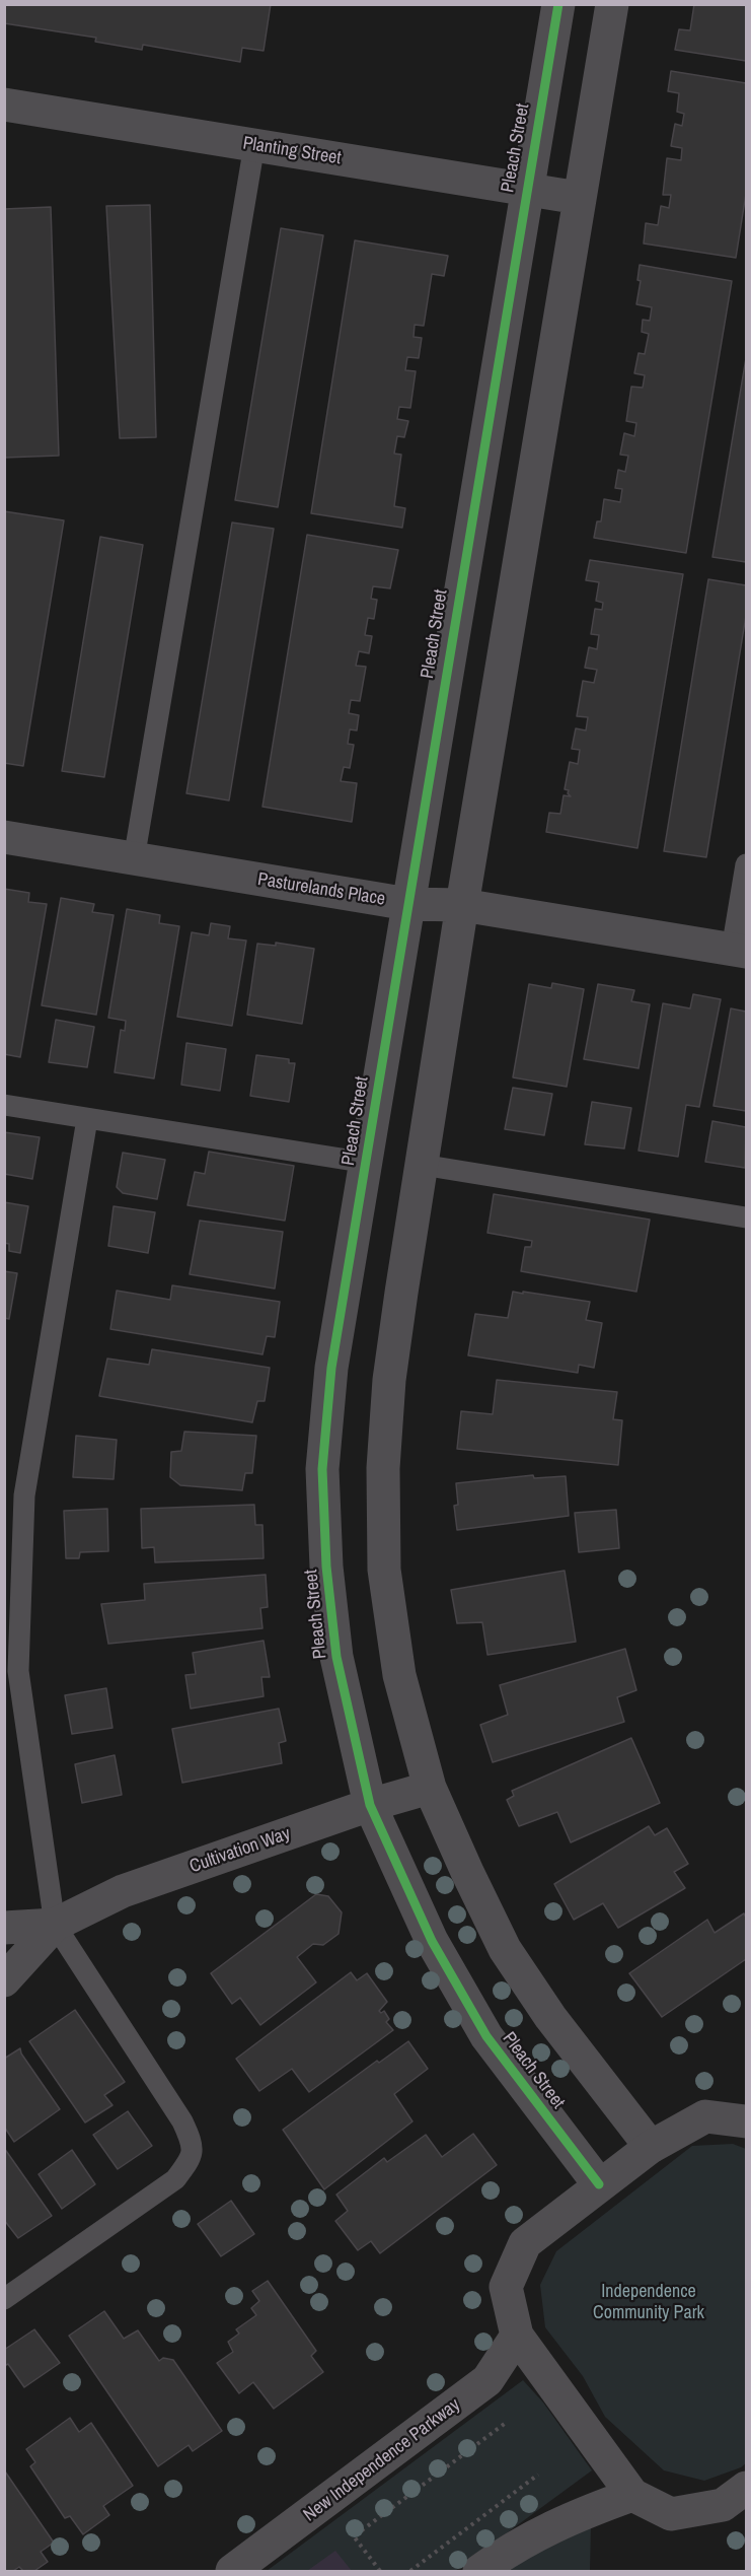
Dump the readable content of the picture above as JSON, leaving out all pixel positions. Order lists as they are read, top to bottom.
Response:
{
  "streets": {
    "street": [
      "Pleach Street",
      "Planting Street",
      "Pasturelands Place",
      "Cultivation Way",
      "New Independence Parkway"
    ]
  },
  "crossings": [
    ["Pleach Street", "Planting Street"],
    ["Pleach Street", "Pasturelands Place"],
    ["Pleach Street", "Cultivation Way"]
  ],
  "parks": ["Independence Community Park"]
}
